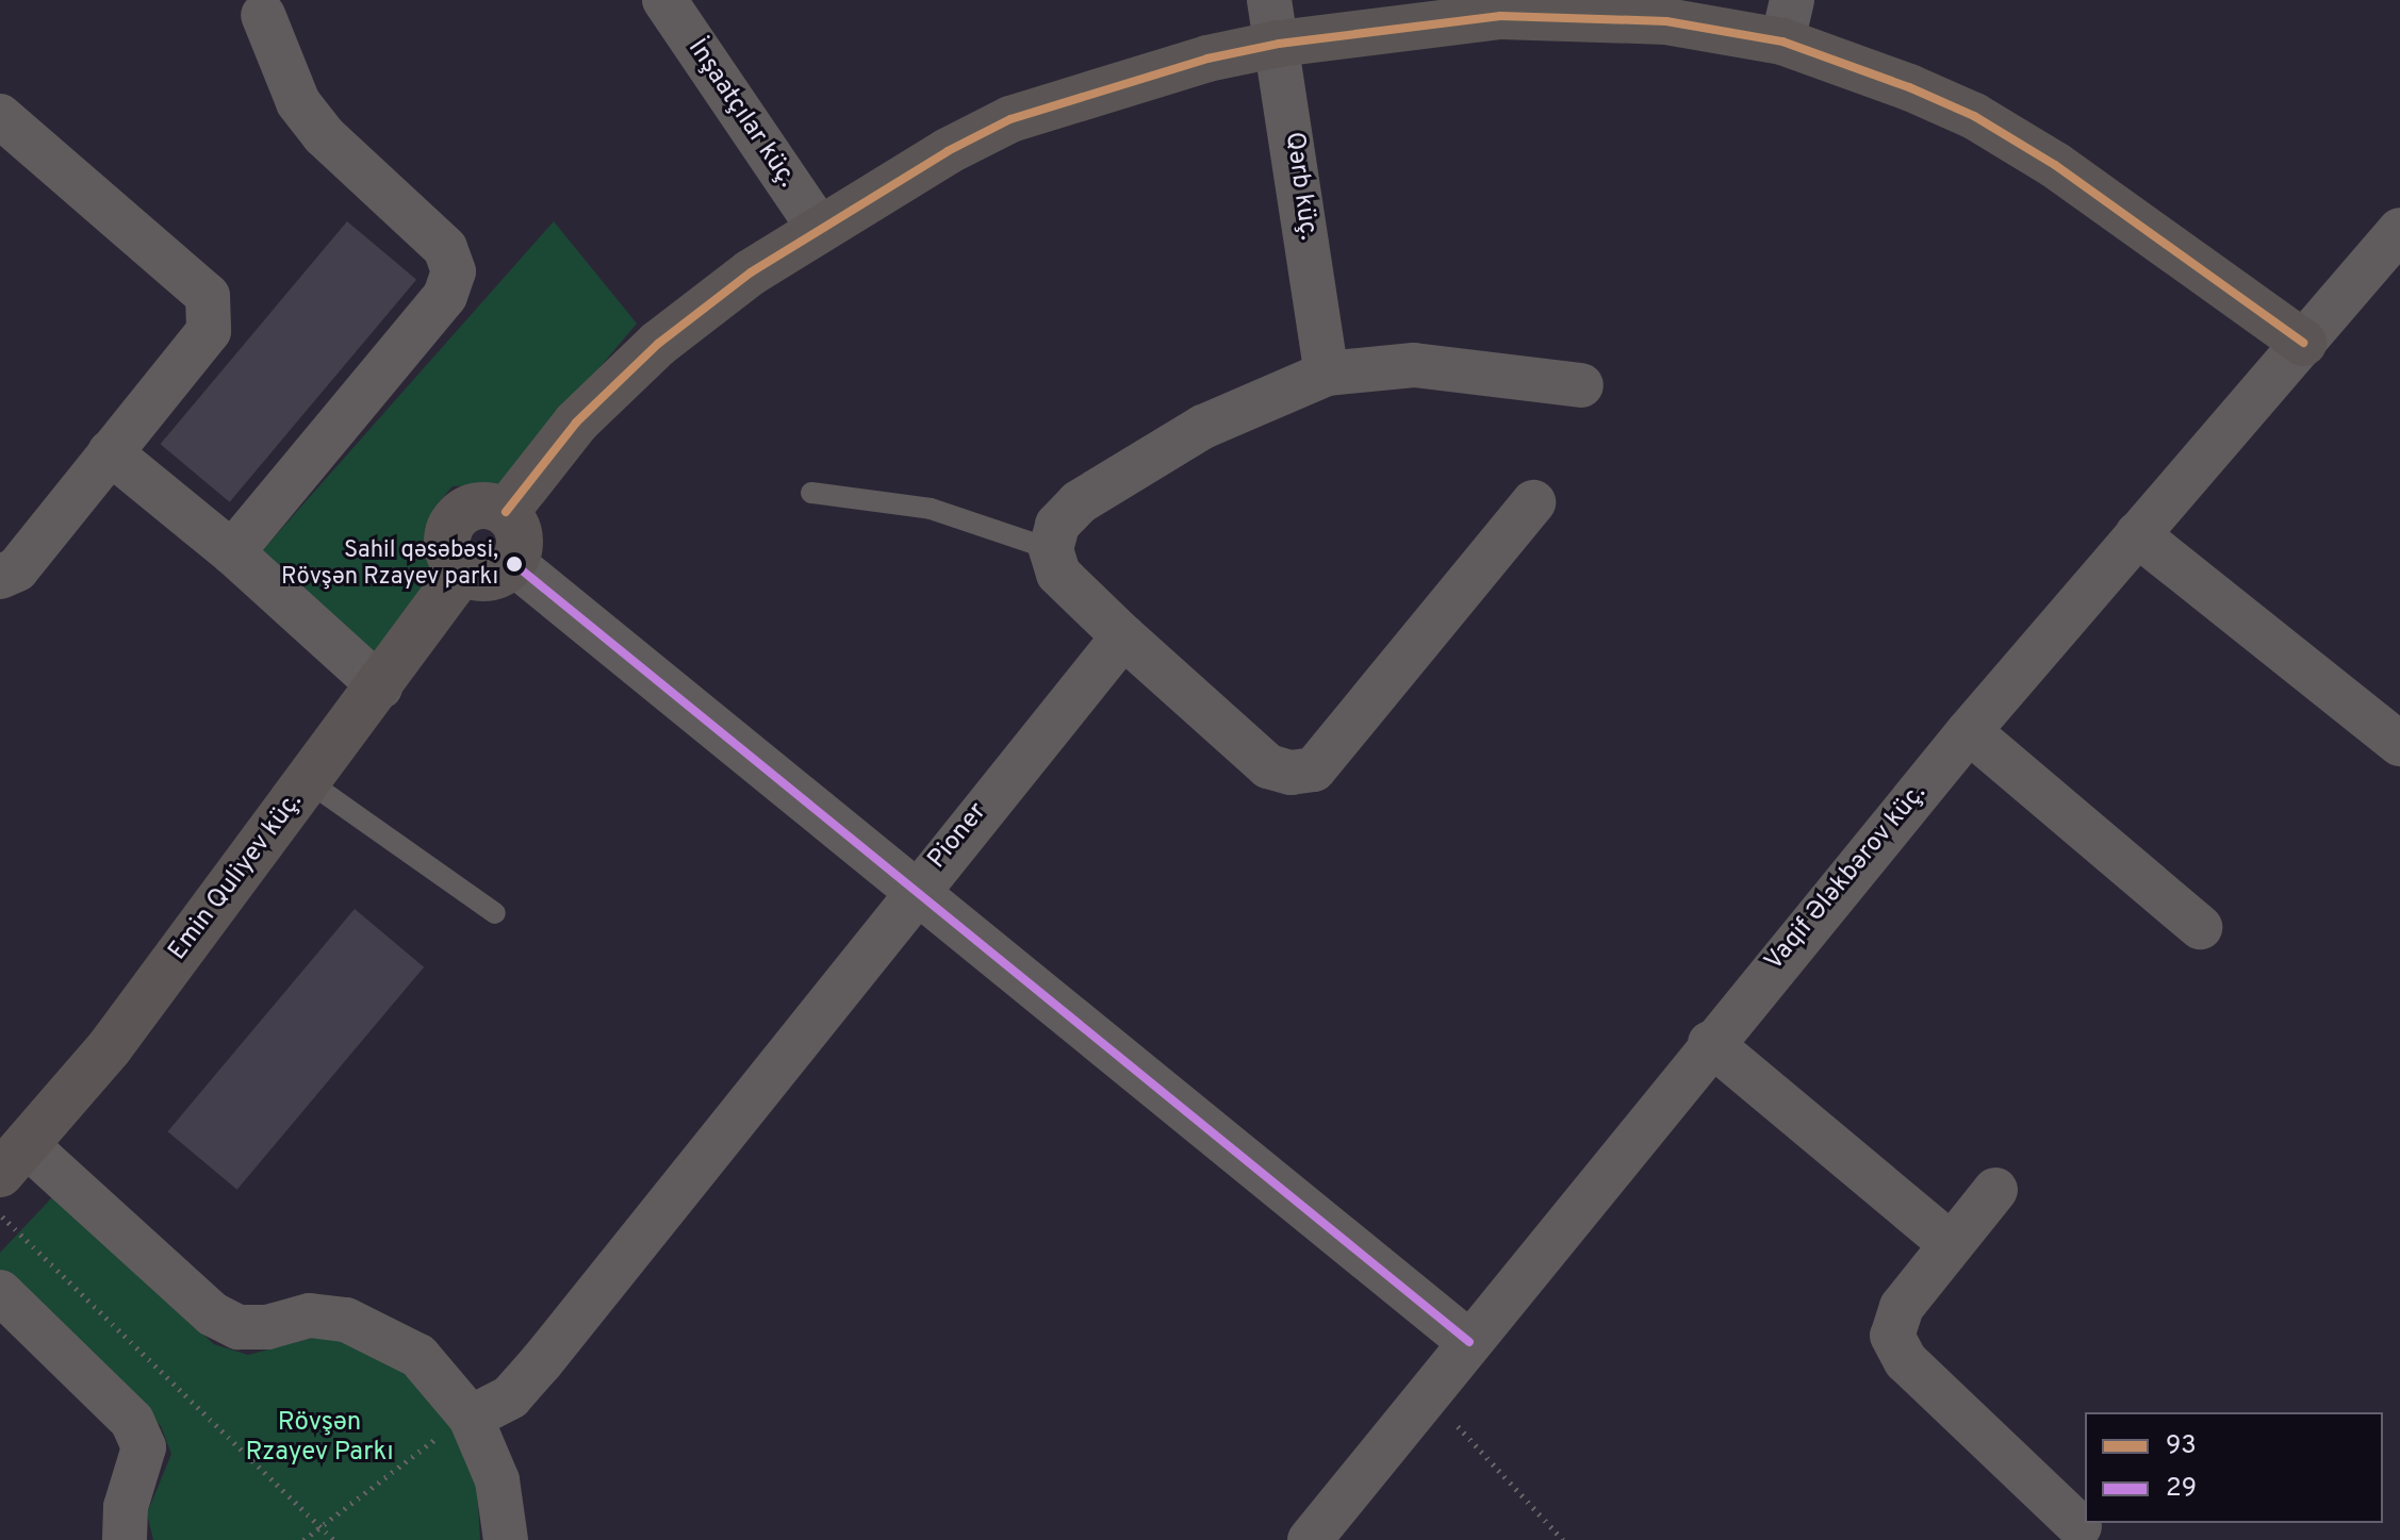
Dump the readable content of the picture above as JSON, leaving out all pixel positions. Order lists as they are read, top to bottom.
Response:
{
  "streets": {
    "street": [
      "İnşaatçılar küç.",
      "Qərb küç.",
      "Pioner",
      "Emin Quliyev küç.",
      "Vaqif Ələkbərov küç."
    ]
  },
  "parks": ["Rövşən Rzayev Parkı"],
  "places": ["Sahil qəsəbəsi, Rövşən Rzayev parkı"],
  "lines": ["transit line 93", "transit line 29"],
  "legend": ["93", "29"]
}
